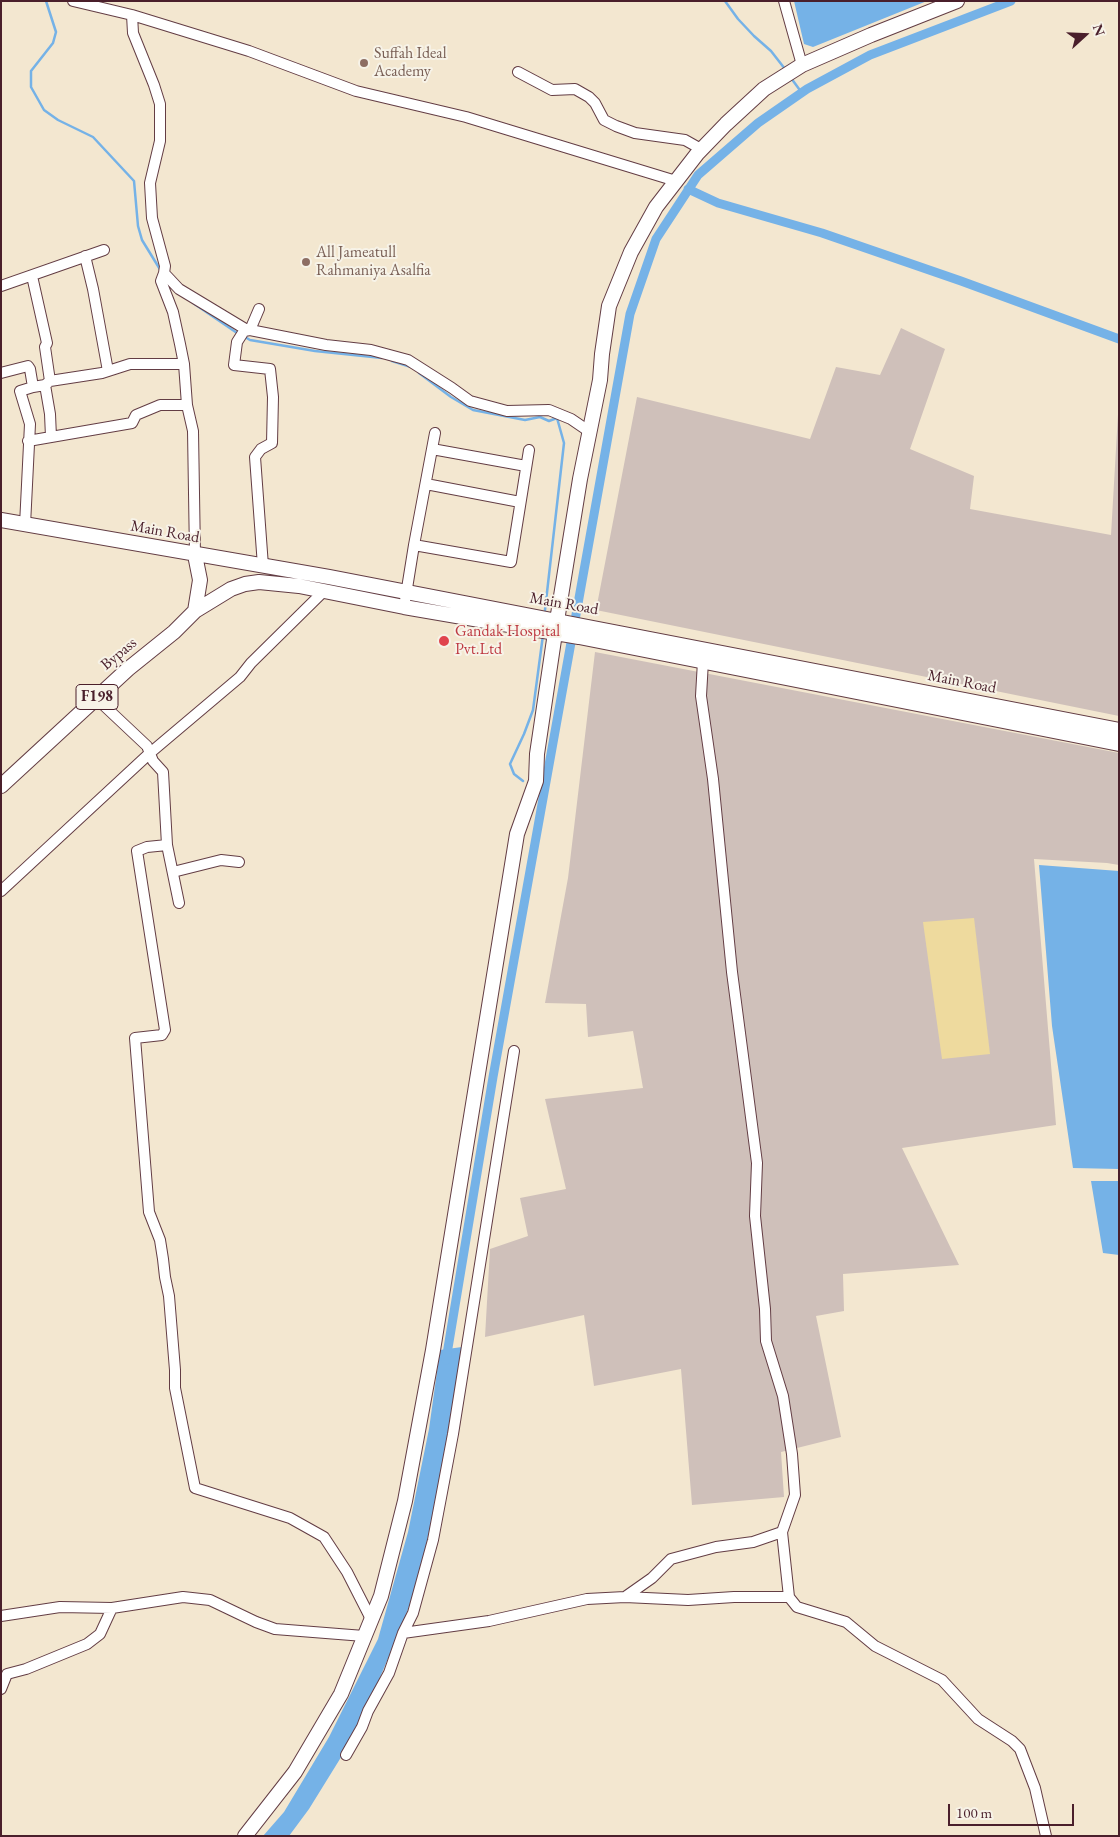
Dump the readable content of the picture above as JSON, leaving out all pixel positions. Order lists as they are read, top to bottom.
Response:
{
  "streets": {
    "main road": ["Main Road", "Bypass", "F198"]
  },
  "crossings": [
    ["Main Road", "Bypass"]
  ],
  "places": ["Suffah Ideal Academy", "All Jameatull Rahmaniya Asalfia", "Gandak Hospital Pvt.Ltd"],
  "scale_bar": "100 m",
  "north": "right"
}
